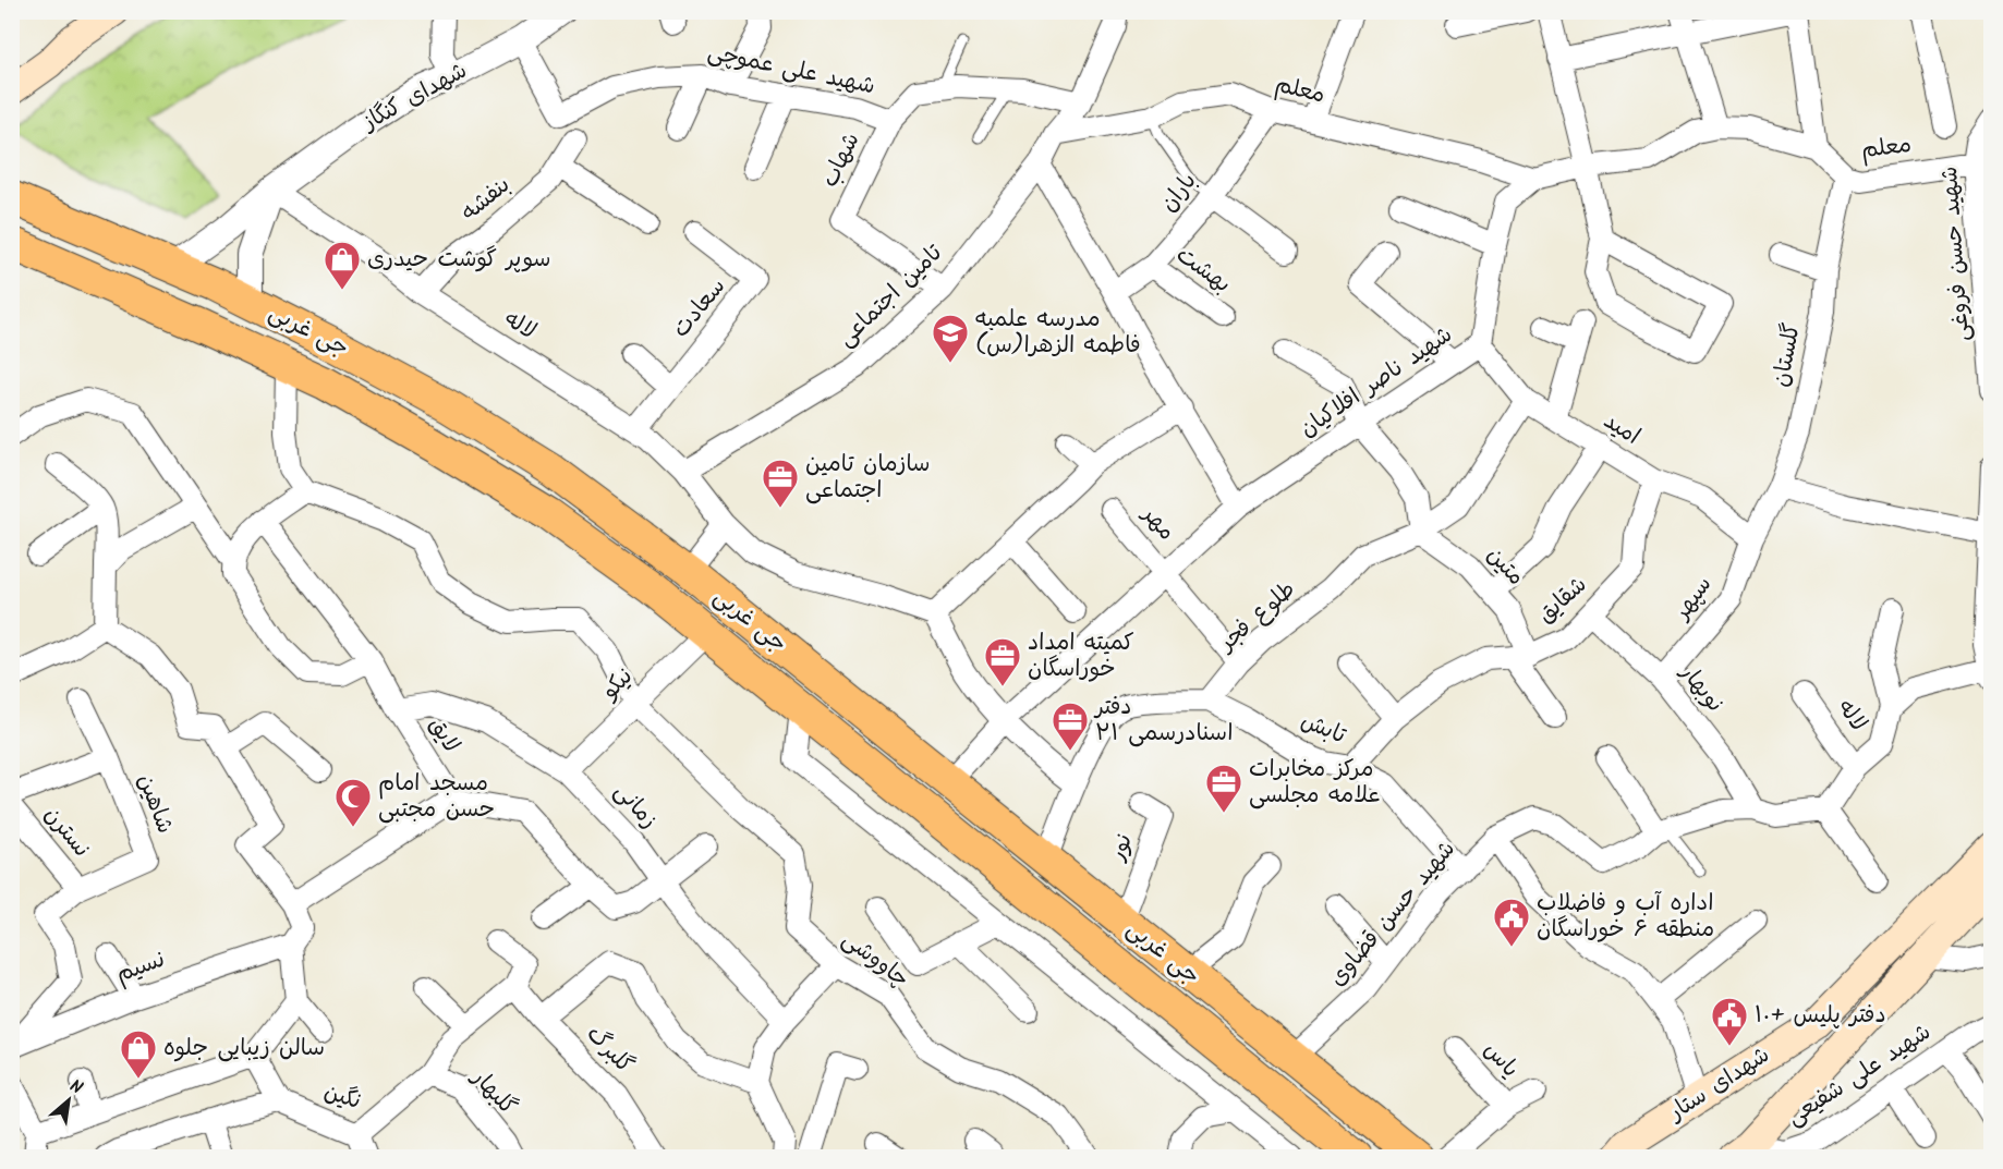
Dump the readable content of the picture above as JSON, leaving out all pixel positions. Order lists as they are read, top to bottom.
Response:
{
  "streets": {
    "main road": ["جی غربی", "شهدای ستار"],
    "street": [
      "شهید علی عموچی",
      "معلم",
      "شهدای کنگاز",
      "شهاب",
      "باران",
      "بنفشه",
      "شهید حسن فروغی",
      "بهشت",
      "تامین اجتماعی",
      "سعادت",
      "لاله",
      "گلستان",
      "شهید ناصر افلاکیان",
      "امید",
      "مهر",
      "متین",
      "سپهر",
      "شقایق",
      "طلوع فجر",
      "نیکو",
      "نوبهار",
      "تابش",
      "لایق",
      "شاهین",
      "زمانی",
      "نسترن",
      "نور",
      "شهید حسن قضاوی",
      "چاووشی",
      "نسیم",
      "گلبرگ",
      "یاس",
      "شهید علی شفیعی",
      "گلبهار",
      "نگین"
    ]
  },
  "crossings": [
    ["شهید علی عموچی", "شهدای کنگاز"],
    ["شهید علی عموچی", "شهاب"],
    ["شهید علی عموچی", "تامین اجتماعی"],
    ["معلم", "باران"],
    ["معلم", "شهید حسن فروغی"],
    ["معلم", "تامین اجتماعی"],
    ["معلم", "گلستان"],
    ["معلم", "شهید ناصر افلاکیان"],
    ["شهدای کنگاز", "لاله"],
    ["شهدای کنگاز", "جی غربی"],
    ["شهاب", "تامین اجتماعی"],
    ["باران", "بهشت"],
    ["بنفشه", "لاله"],
    ["تامین اجتماعی", "لاله"],
    ["سعادت", "لاله"],
    ["جی غربی", "شهید ناصر افلاکیان"],
    ["جی غربی", "نیکو"],
    ["جی غربی", "نور"],
    ["جی غربی", "شهید حسن قضاوی"],
    ["گلستان", "امید"],
    ["گلستان", "سپهر"],
    ["شهید ناصر افلاکیان", "امید"],
    ["شهید ناصر افلاکیان", "مهر"],
    ["امید", "سپهر"],
    ["امید", "شقایق"],
    ["امید", "طلوع فجر"],
    ["مهر", "طلوع فجر"],
    ["متین", "شقایق"],
    ["متین", "طلوع فجر"],
    ["سپهر", "نوبهار"],
    ["شقایق", "نوبهار"],
    ["شقایق", "تابش"],
    ["طلوع فجر", "تابش"],
    ["نیکو", "زمانی"],
    ["نیکو", "چاووشی"],
    ["نوبهار", "شهید حسن قضاوی"],
    ["تابش", "شهید حسن قضاوی"],
    ["لایق", "زمانی"],
    ["شاهین", "نسترن"],
    ["نسترن", "نسیم"],
    ["گلبرگ", "نگین"],
    ["گلبهار", "نگین"]
  ],
  "places": {
    "shop": ["سوپر گوشت حیدری", "سالن زیبایی جلوه"],
    "school or university": ["مدرسه علمیه فاطمه الزهرا(س)"],
    "office": [
      "سازمان تامین اجتماعی",
      "کمیته امداد خوراسگان",
      "دفتر اسنادرسمی ۲۱",
      "مرکز مخابرات علامه مجلسی"
    ],
    "mosque": ["مسجد امام حسن مجتبی"],
    "public building": ["اداره آب و فاضلاب منطقه ۶ خوراسگان", "دفتر پلیس +۱۰"]
  },
  "north": "top right"
}
